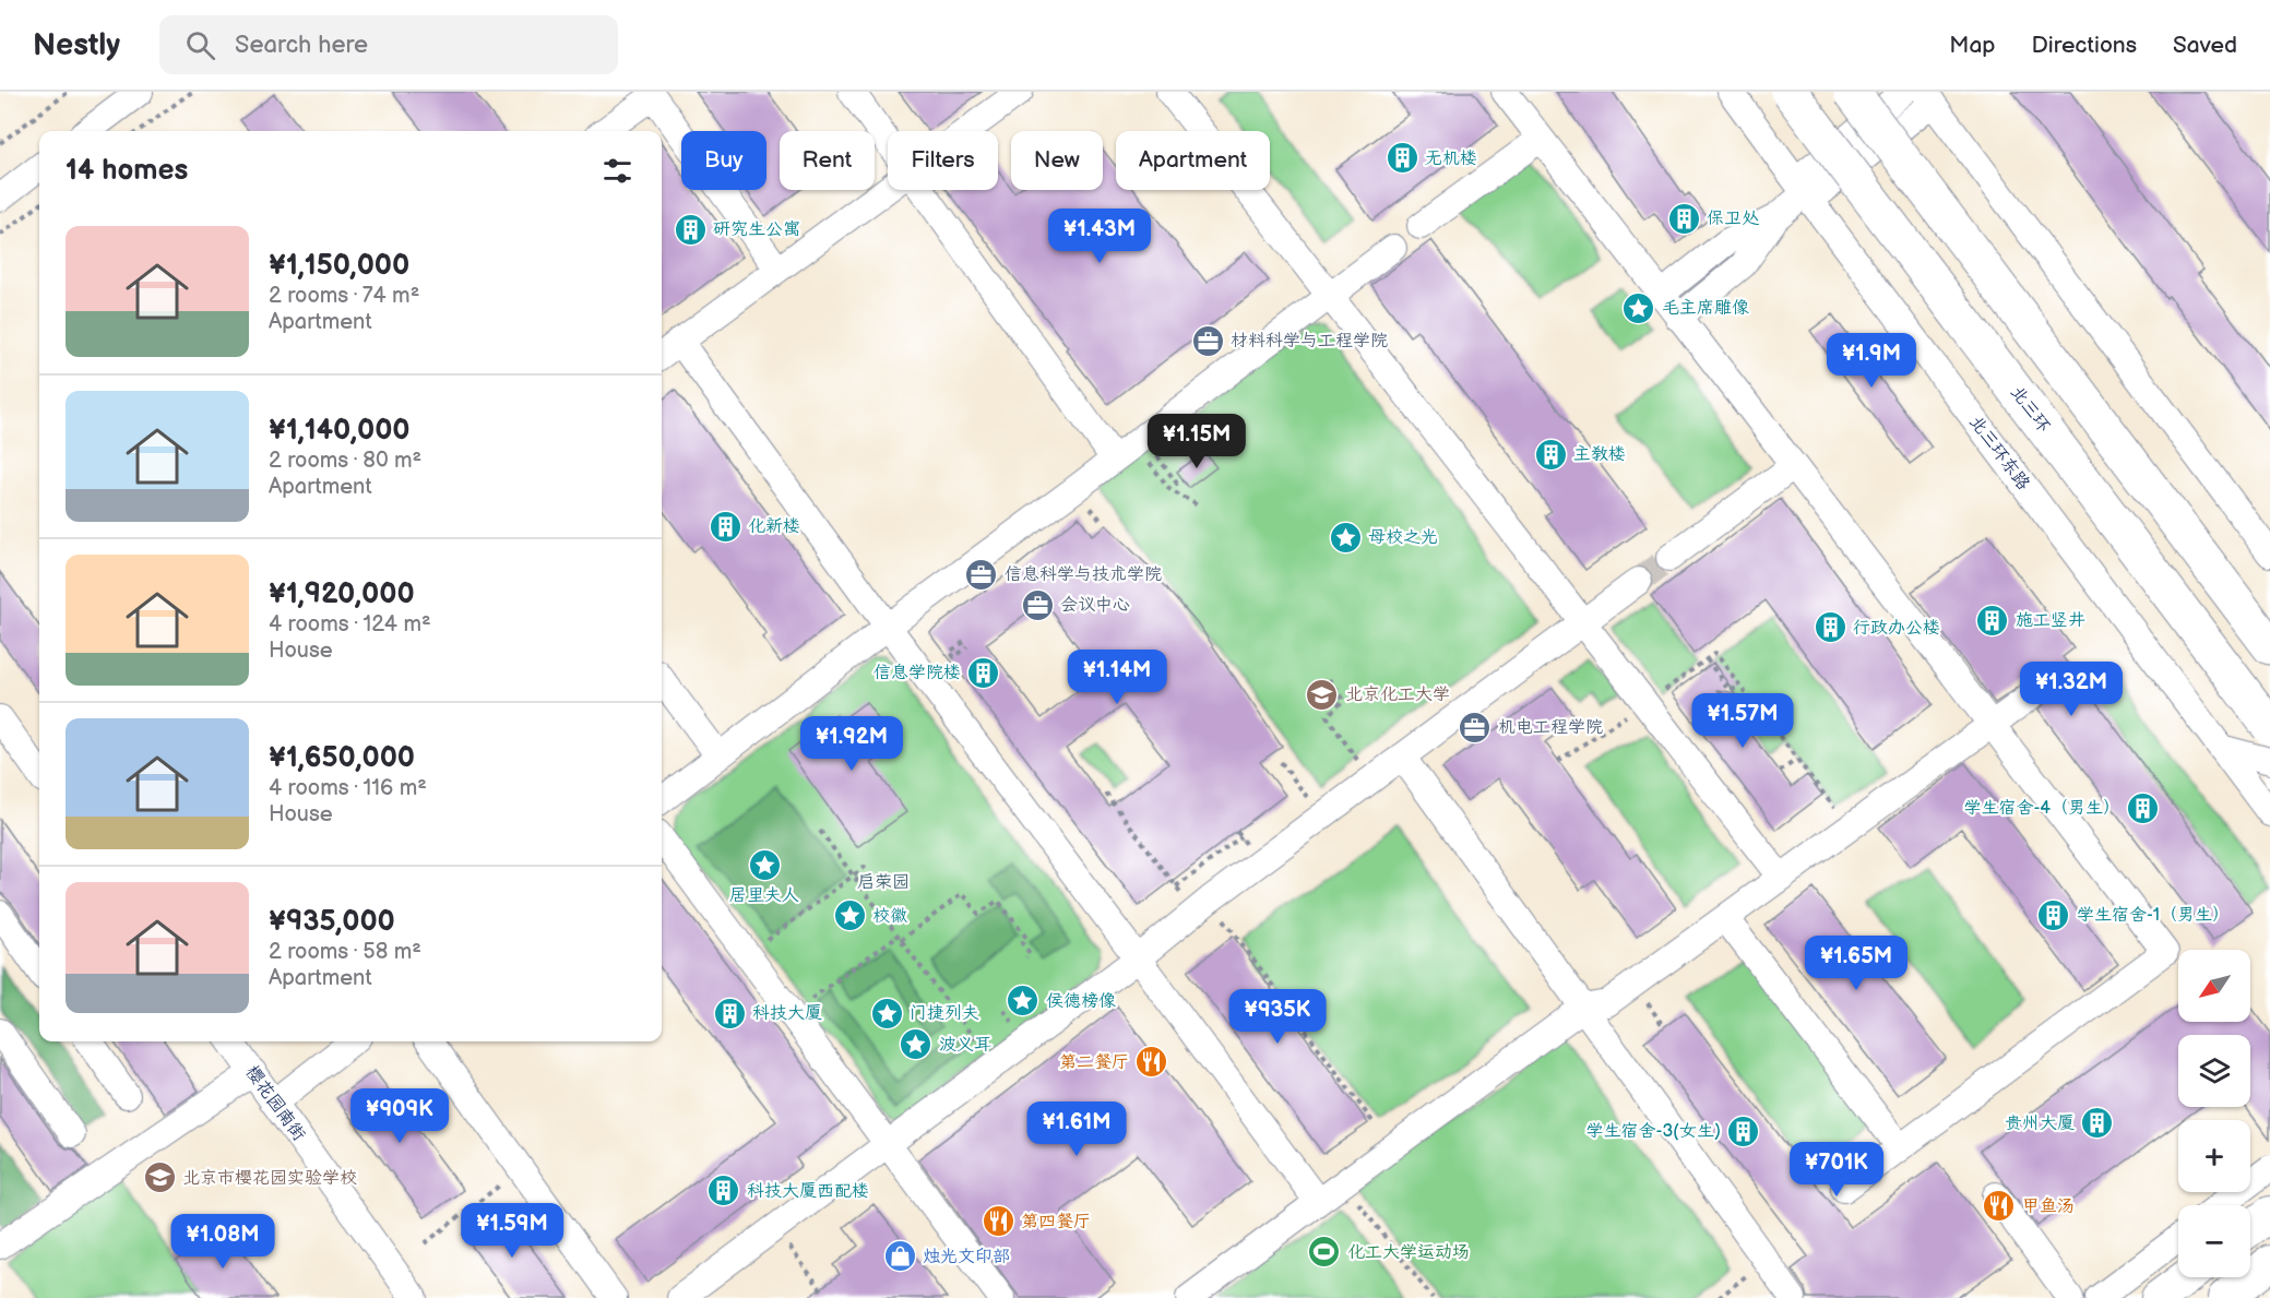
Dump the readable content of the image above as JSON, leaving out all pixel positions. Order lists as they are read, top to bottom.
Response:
{
  "streets": {
    "highway": ["北三环"],
    "street": ["北三环东路", "樱花园南街"]
  },
  "parks": ["启荣园"],
  "places": {
    "building": [
      "无机楼",
      "保卫处",
      "研究生公寓",
      "主教楼",
      "化新楼",
      "施工竖井",
      "行政办公楼",
      "信息学院楼",
      "学生宿舍-4（男生）",
      "学生宿舍-1（男生）",
      "科技大厦",
      "贵州大厦",
      "学生宿舍-3(女生)",
      "科技大厦西配楼"
    ],
    "place": [
      "毛主席雕像",
      "母校之光",
      "居里夫人",
      "校徽",
      "侯德榜像",
      "门捷列夫",
      "波义耳"
    ],
    "office": [
      "材料科学与工程学院",
      "信息科学与技术学院",
      "会议中心",
      "机电工程学院"
    ],
    "school or university": ["北京化工大学", "北京市樱花园实验学校"],
    "restaurant": ["第二餐厅", "甲鱼汤", "第四餐厅"],
    "sports": ["化工大学运动场"],
    "shop": ["烛光文印部"]
  },
  "north": "bottom left",
  "page": {
    "header": "Nestly",
    "search": "Search here",
    "nav": ["Map", "Directions", "Saved"],
    "chip": [
      "Buy",
      "Rent",
      "Filters",
      "New",
      "Apartment"
    ],
    "heading": "14 homes",
    "price": [
      "¥1.43M",
      "¥1.9M",
      "¥1.15M",
      "¥1.14M",
      "¥1.32M",
      "¥1.57M",
      "¥1.92M",
      "¥1.65M",
      "¥935K",
      "¥909K",
      "¥1.61M",
      "¥701K",
      "¥1.59M",
      "¥1.08M"
    ],
    "list": [
      {
        "name": "¥1,150,000",
        "note": "2 rooms · 74 m² · Apartment"
      },
      {
        "name": "¥1,140,000",
        "note": "2 rooms · 80 m² · Apartment"
      },
      {
        "name": "¥1,920,000",
        "note": "4 rooms · 124 m² · House"
      },
      {
        "name": "¥1,650,000",
        "note": "4 rooms · 116 m² · House"
      },
      {
        "name": "¥935,000",
        "note": "2 rooms · 58 m² · Apartment"
      }
    ],
    "map_buttons": ["+", "−"]
  }
}
